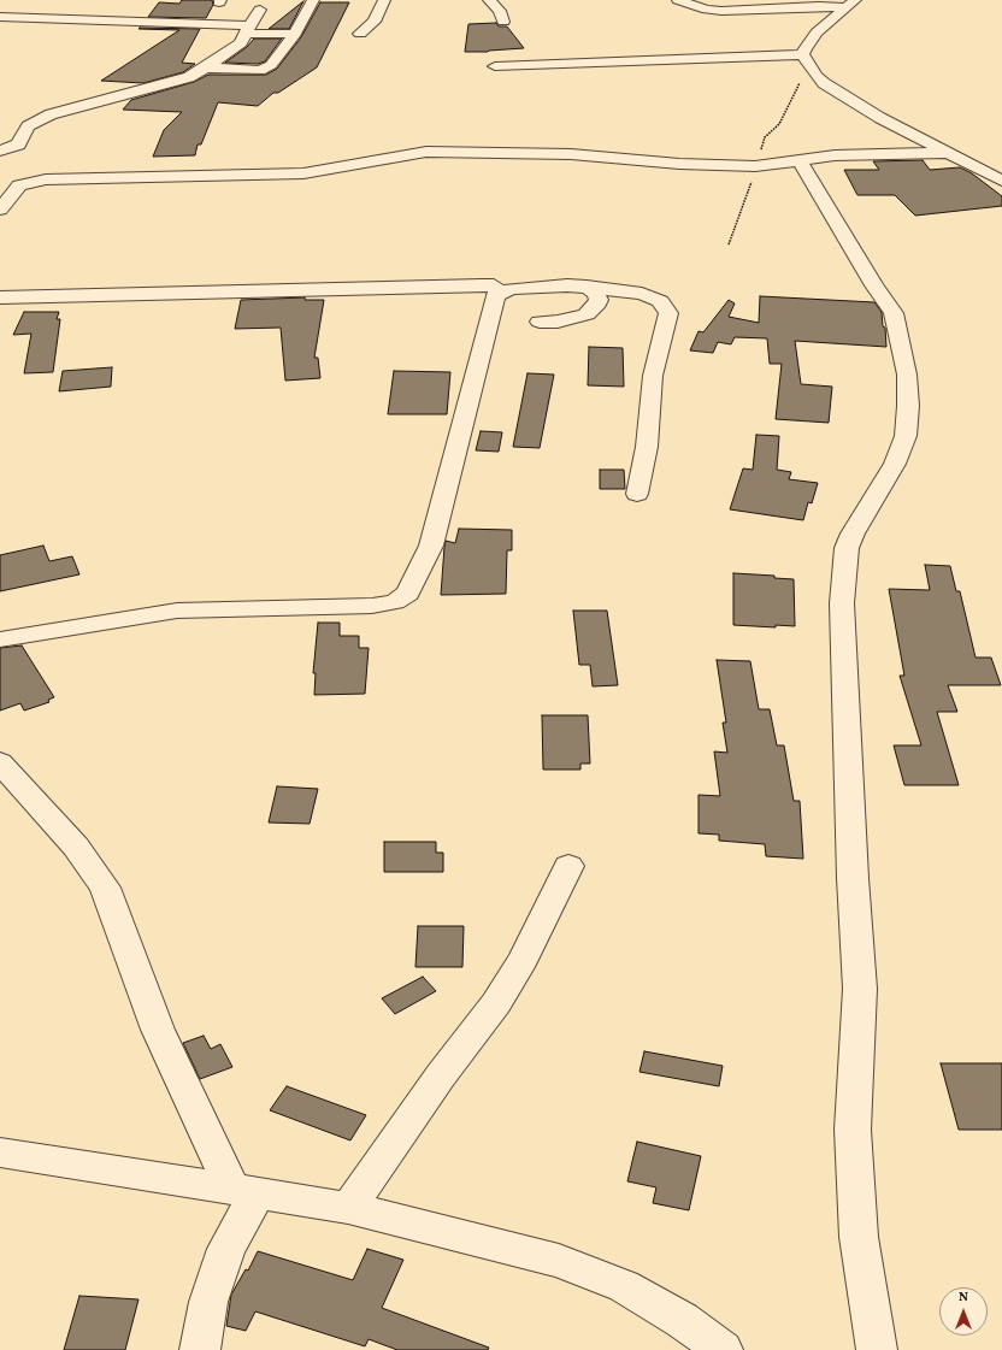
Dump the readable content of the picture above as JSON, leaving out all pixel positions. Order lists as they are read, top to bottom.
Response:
{
  "north": "top"
}
